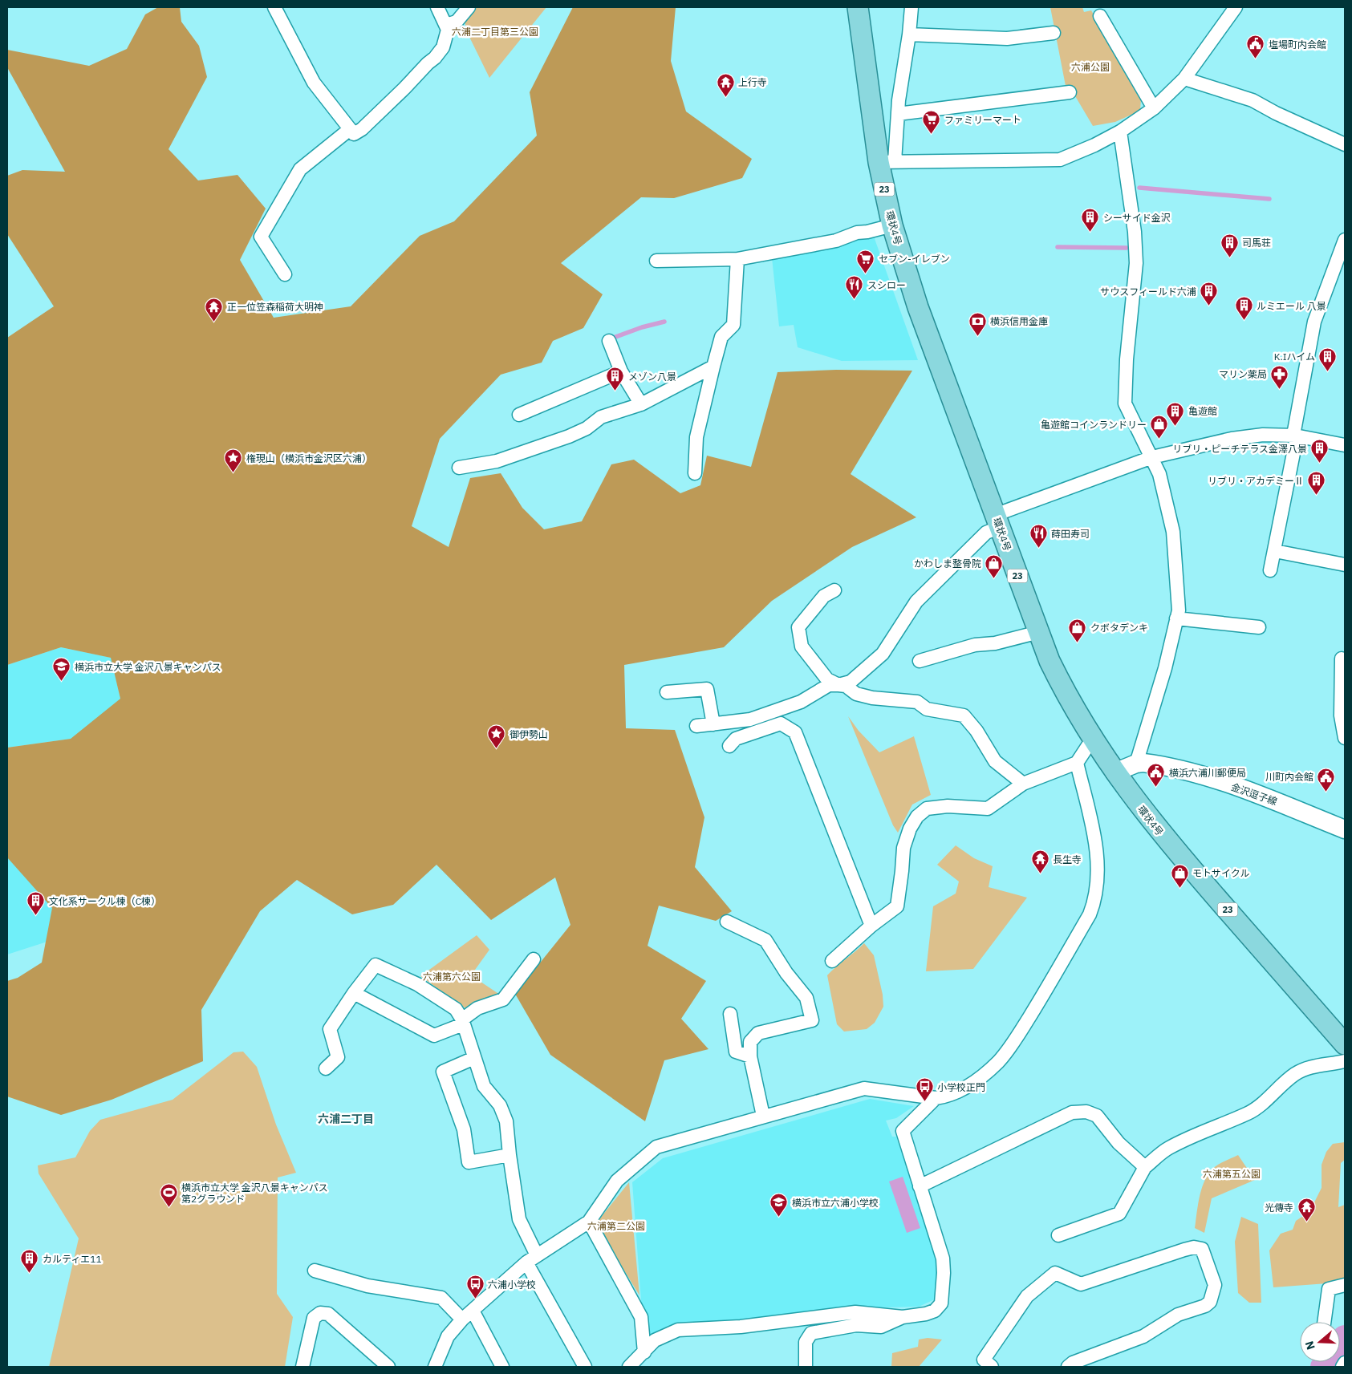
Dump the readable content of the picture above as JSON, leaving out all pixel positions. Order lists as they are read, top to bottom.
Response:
{
  "streets": {
    "main road": ["23", "環状4号", "金沢逗子線"]
  },
  "crossings": [
    ["環状4号", "金沢逗子線"]
  ],
  "districts": ["六浦二丁目"],
  "parks": [
    "六浦二丁目第三公園",
    "六浦公園",
    "六浦第六公園",
    "六浦第五公園",
    "六浦第二公園"
  ],
  "places": {
    "public building": ["塩場町内会館", "横浜六浦川郵便局", "川町内会館"],
    "temple": [
      "上行寺",
      "正一位笠森稲荷大明神",
      "長生寺",
      "光傳寺"
    ],
    "supermarket": ["ファミリーマート", "セブン-イレブン"],
    "building": [
      "シーサイド金沢",
      "司馬荘",
      "サウスフィールド六浦",
      "ルミエール 八景",
      "K.Iハイム",
      "メゾン八景",
      "亀遊館",
      "リブリ・ピーチテラス金澤八景",
      "リブリ・アカデミーⅡ",
      "文化系サークル棟（C棟）",
      "カルティエ11"
    ],
    "restaurant": ["スシロー", "蒔田寿司"],
    "bank": ["横浜信用金庫"],
    "pharmacy": ["マリン薬局"],
    "shop": [
      "亀遊館コインランドリー",
      "かわしま整骨院",
      "クボタデンキ",
      "モトサイクル"
    ],
    "place": ["権現山（横浜市金沢区六浦）", "御伊勢山"],
    "school or university": ["横浜市立大学 金沢八景キャンパス", "横浜市立六浦小学校"],
    "bus stop": ["小学校正門", "六浦小学校"],
    "sports": ["横浜市立大学 金沢八景キャンパス 第2グラウンド"]
  },
  "north": "left"
}
